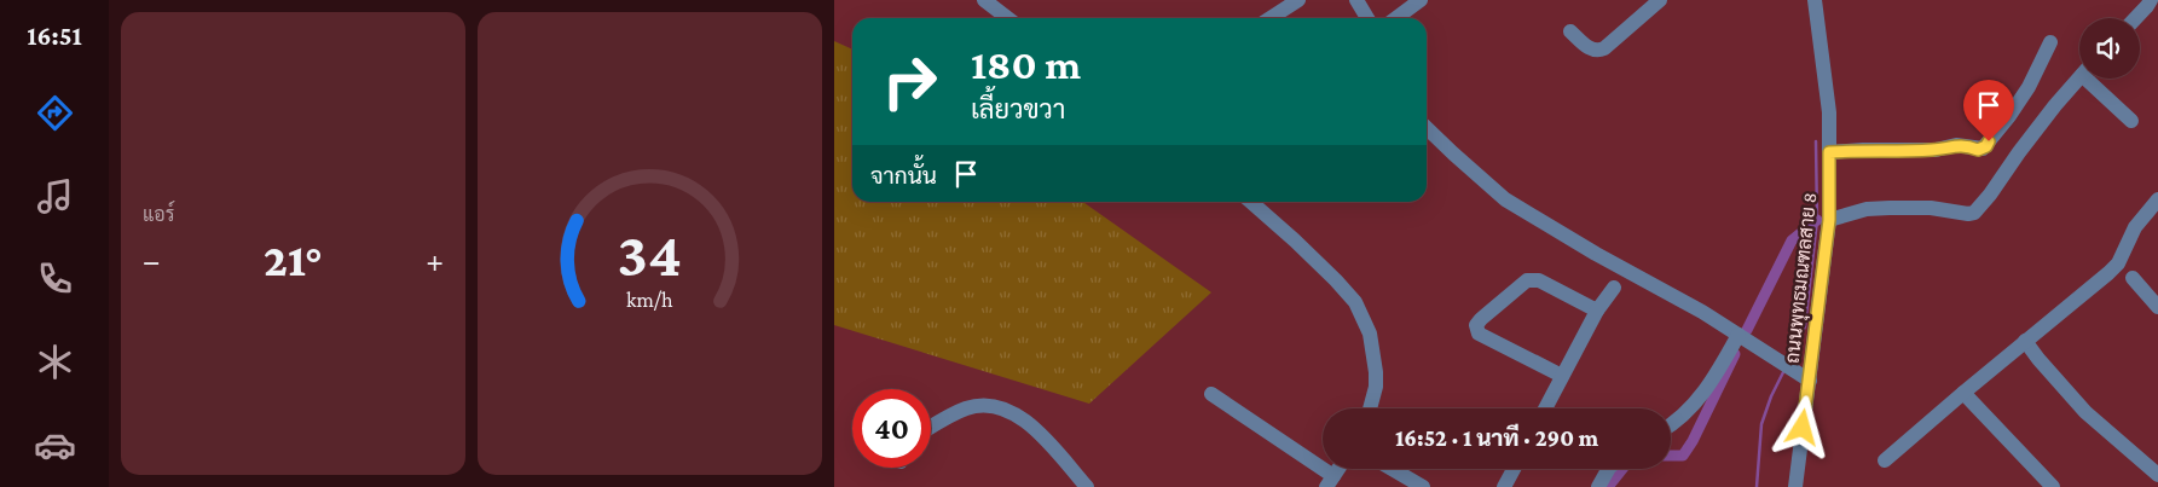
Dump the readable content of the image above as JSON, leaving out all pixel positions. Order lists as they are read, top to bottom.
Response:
{
  "streets": {
    "street": ["ถนนพุทธมณฑลสาย 8"]
  },
  "page": {
    "tabs": "16:51",
    "tile": "แอร์",
    "turn": ["180 m", "เลี้ยวขวา"],
    "then": "จากนั้น",
    "heat": ["−", "21°", "+"],
    "limit": "40",
    "trip": "16:52 · 1 นาที · 290 m",
    "gauge": ["34", "km/h"]
  }
}
